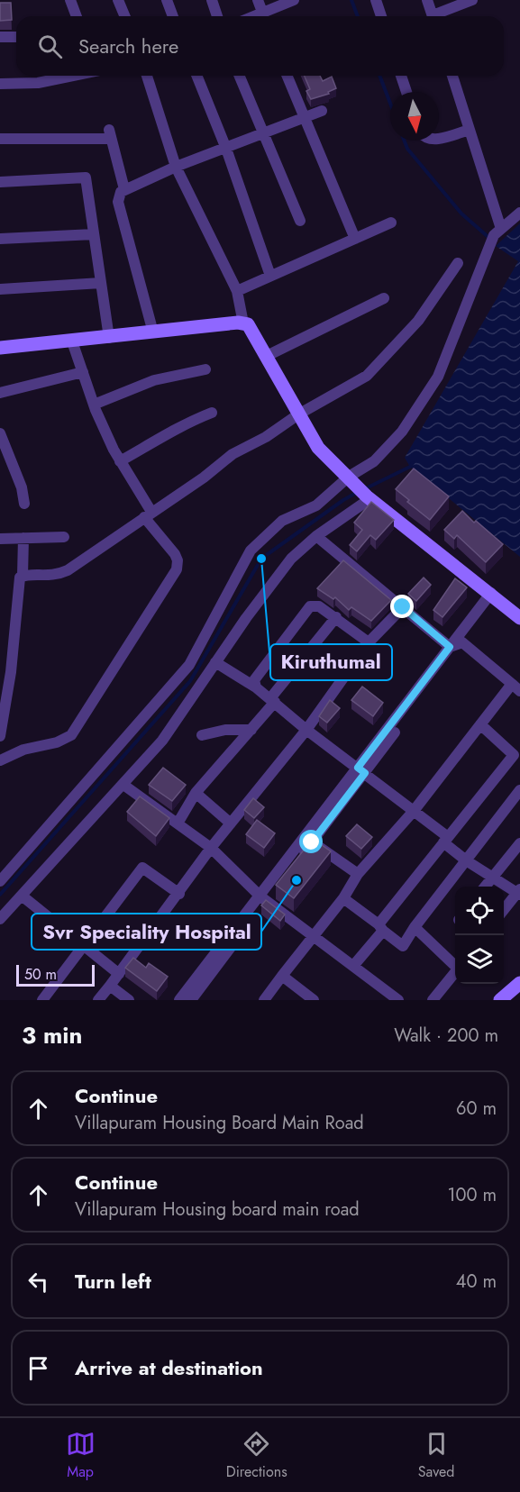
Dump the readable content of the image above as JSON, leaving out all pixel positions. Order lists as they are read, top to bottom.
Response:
{
  "places": ["Kiruthumal", "Svr Speciality Hospital"],
  "scale_bar": "50 m",
  "north": "bottom",
  "page": {
    "search": "Search here",
    "scale": "50 m",
    "heading": ["3 min", "Walk · 200 m"],
    "list": [
      ["Continue", "Villapuram Housing Board Main Road", "60 m"],
      ["Continue", "Villapuram Housing board main road", "100 m"],
      ["Turn left", "40 m"],
      "Arrive at destination"
    ],
    "nav": ["Map", "Directions", "Saved"]
  }
}
